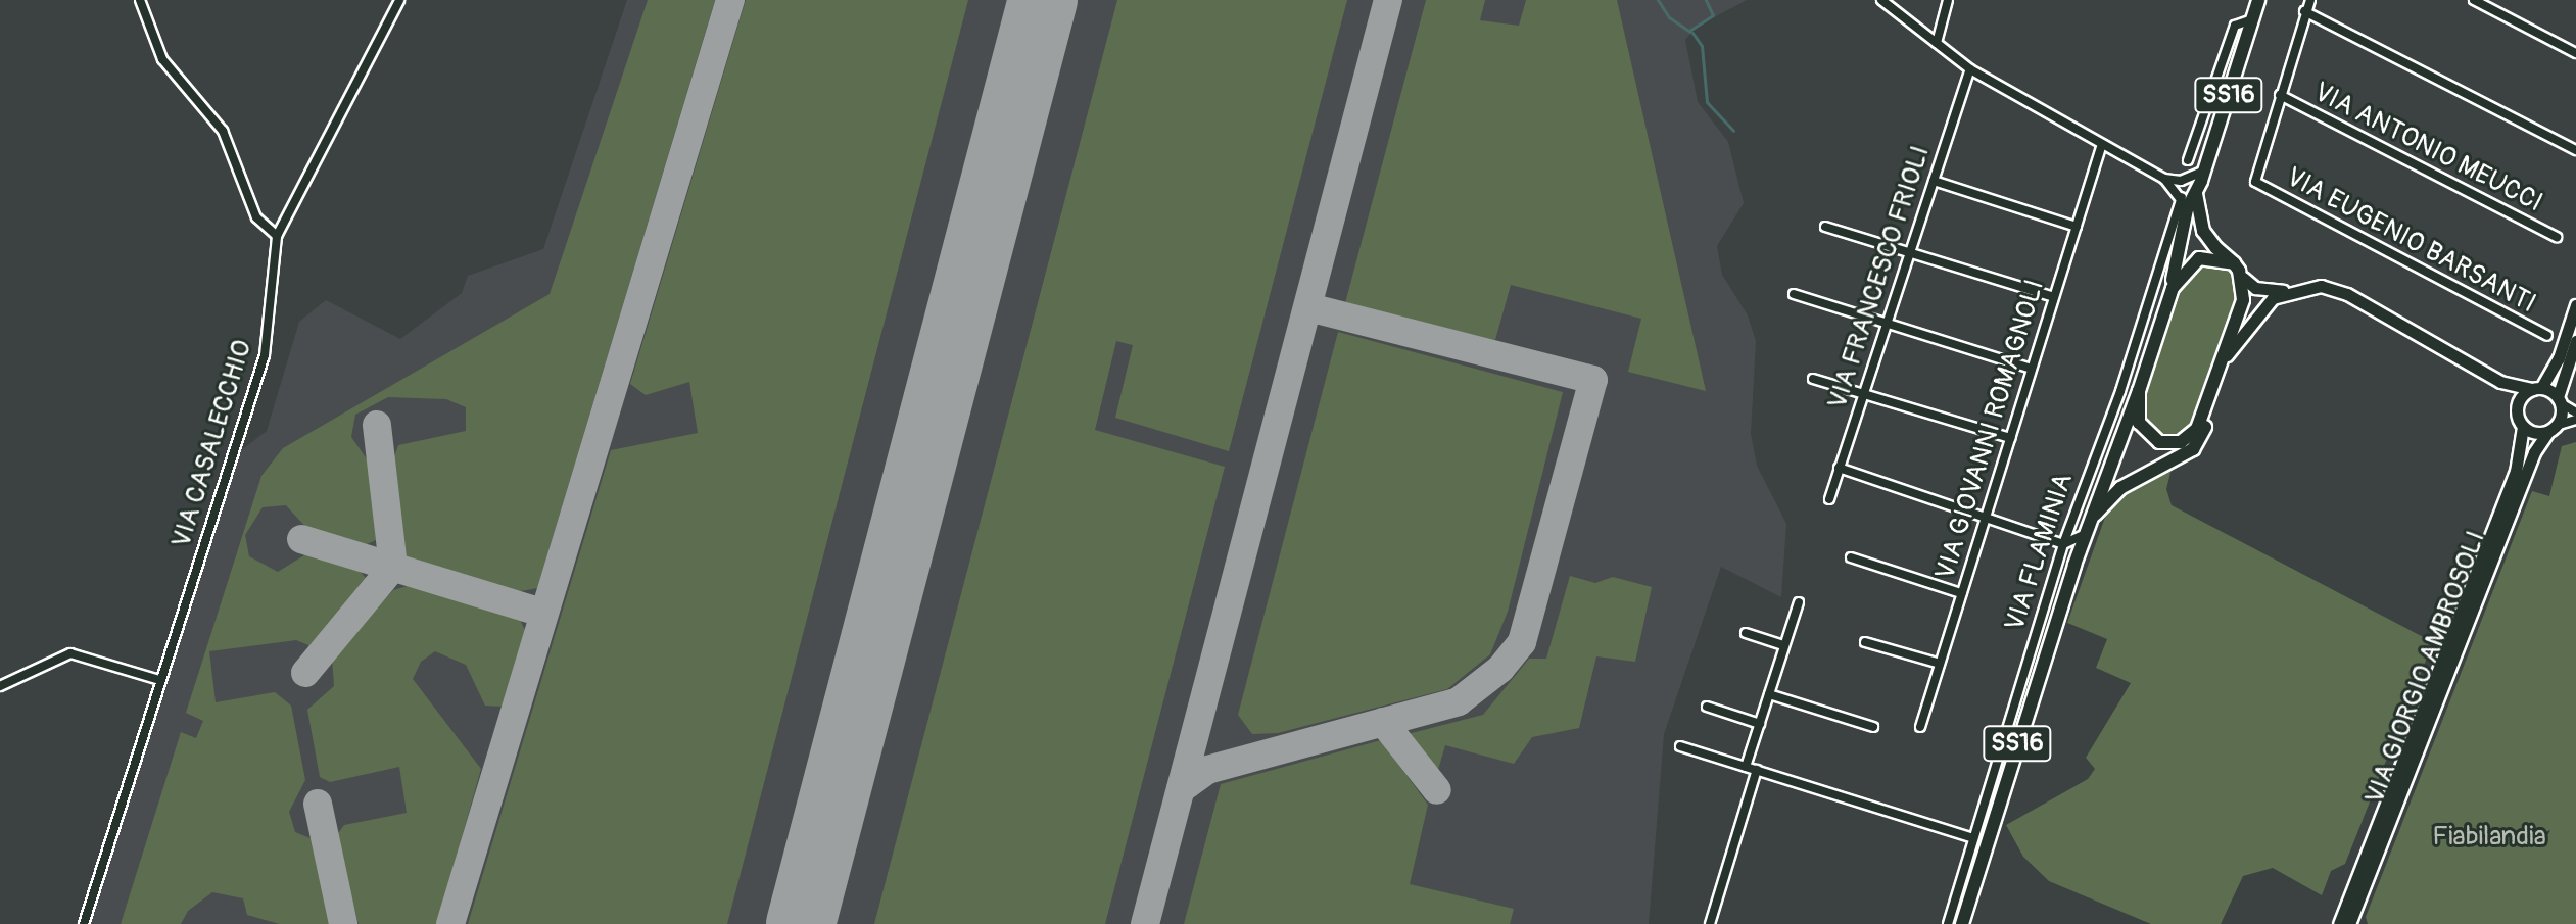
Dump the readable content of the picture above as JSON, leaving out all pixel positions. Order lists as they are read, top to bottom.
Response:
{
  "streets": {
    "main road": ["SS16", "VIA FLAMINIA", "VIA GIORGIO AMBROSOLI"],
    "street": [
      "VIA ANTONIO MEUCCI",
      "VIA EUGENIO BARSANTI",
      "VIA FRANCESCO FRIOLI",
      "VIA GIOVANNI ROMAGNOLI",
      "VIA CASALECCHIO"
    ]
  },
  "crossings": [
    ["VIA ANTONIO MEUCCI", "VIA EUGENIO BARSANTI"]
  ],
  "parks": ["Fiabilandia"]
}
